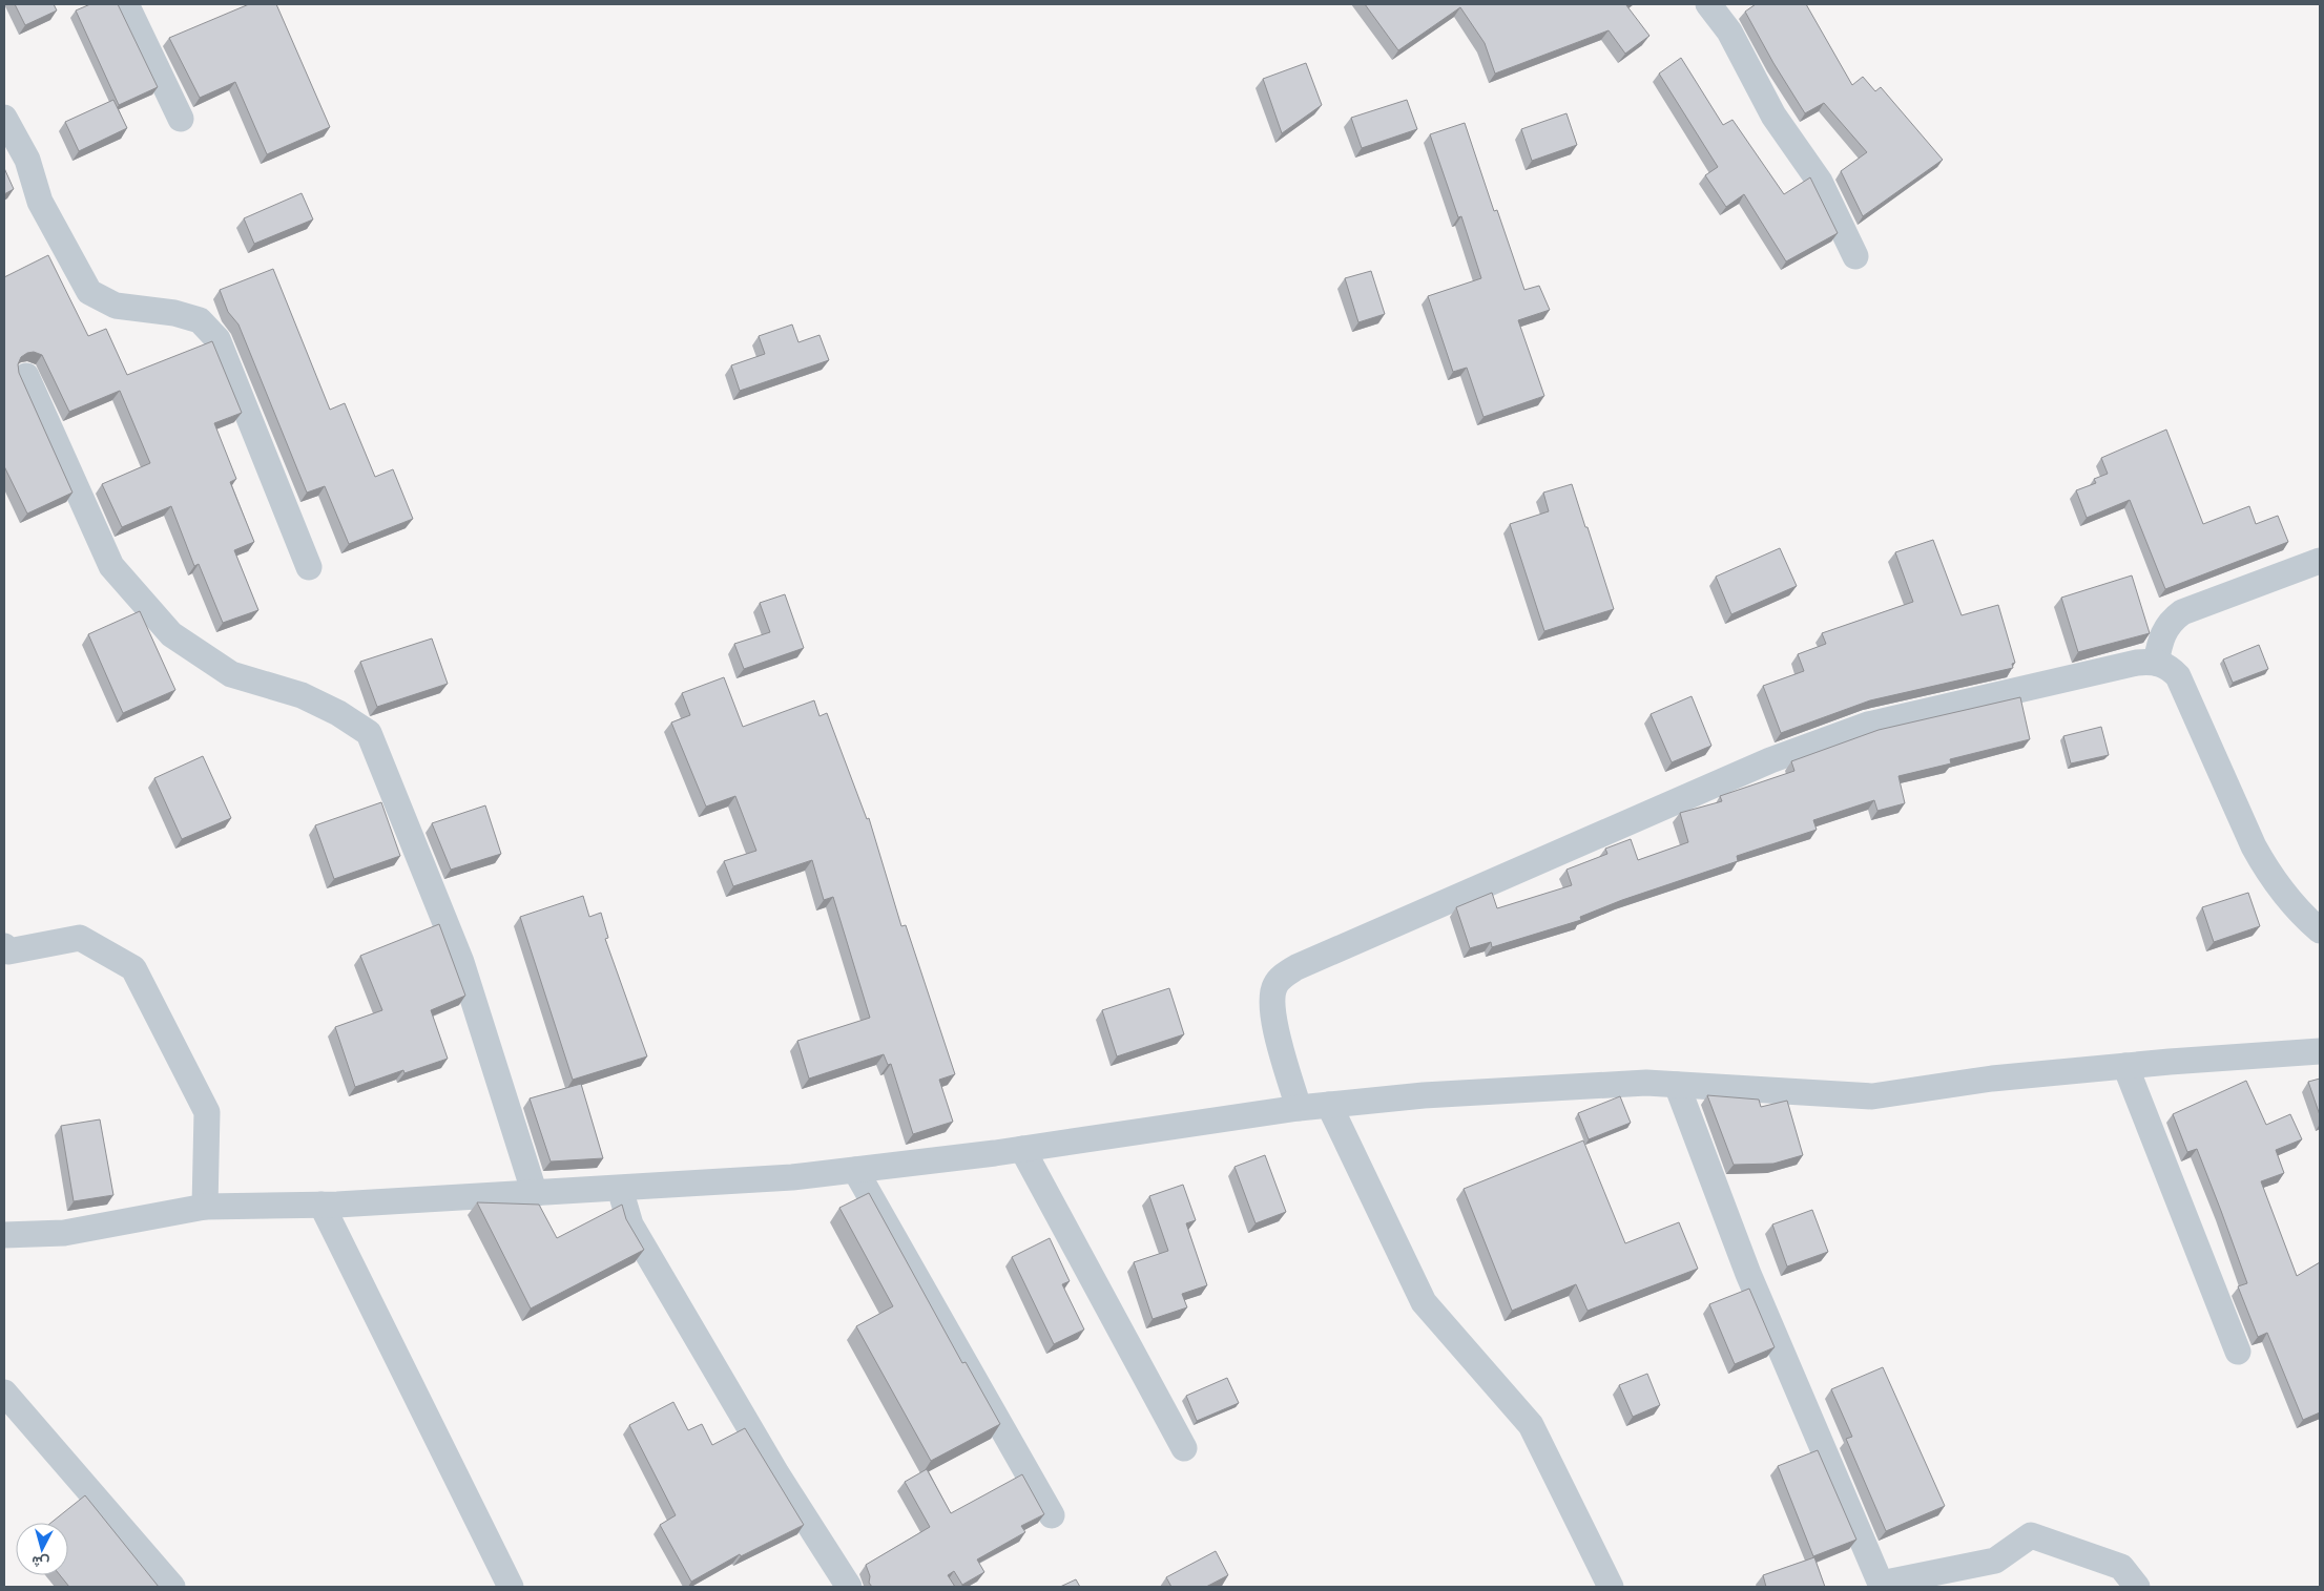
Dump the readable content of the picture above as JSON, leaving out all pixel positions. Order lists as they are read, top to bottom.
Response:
{
  "north": "bottom"
}
